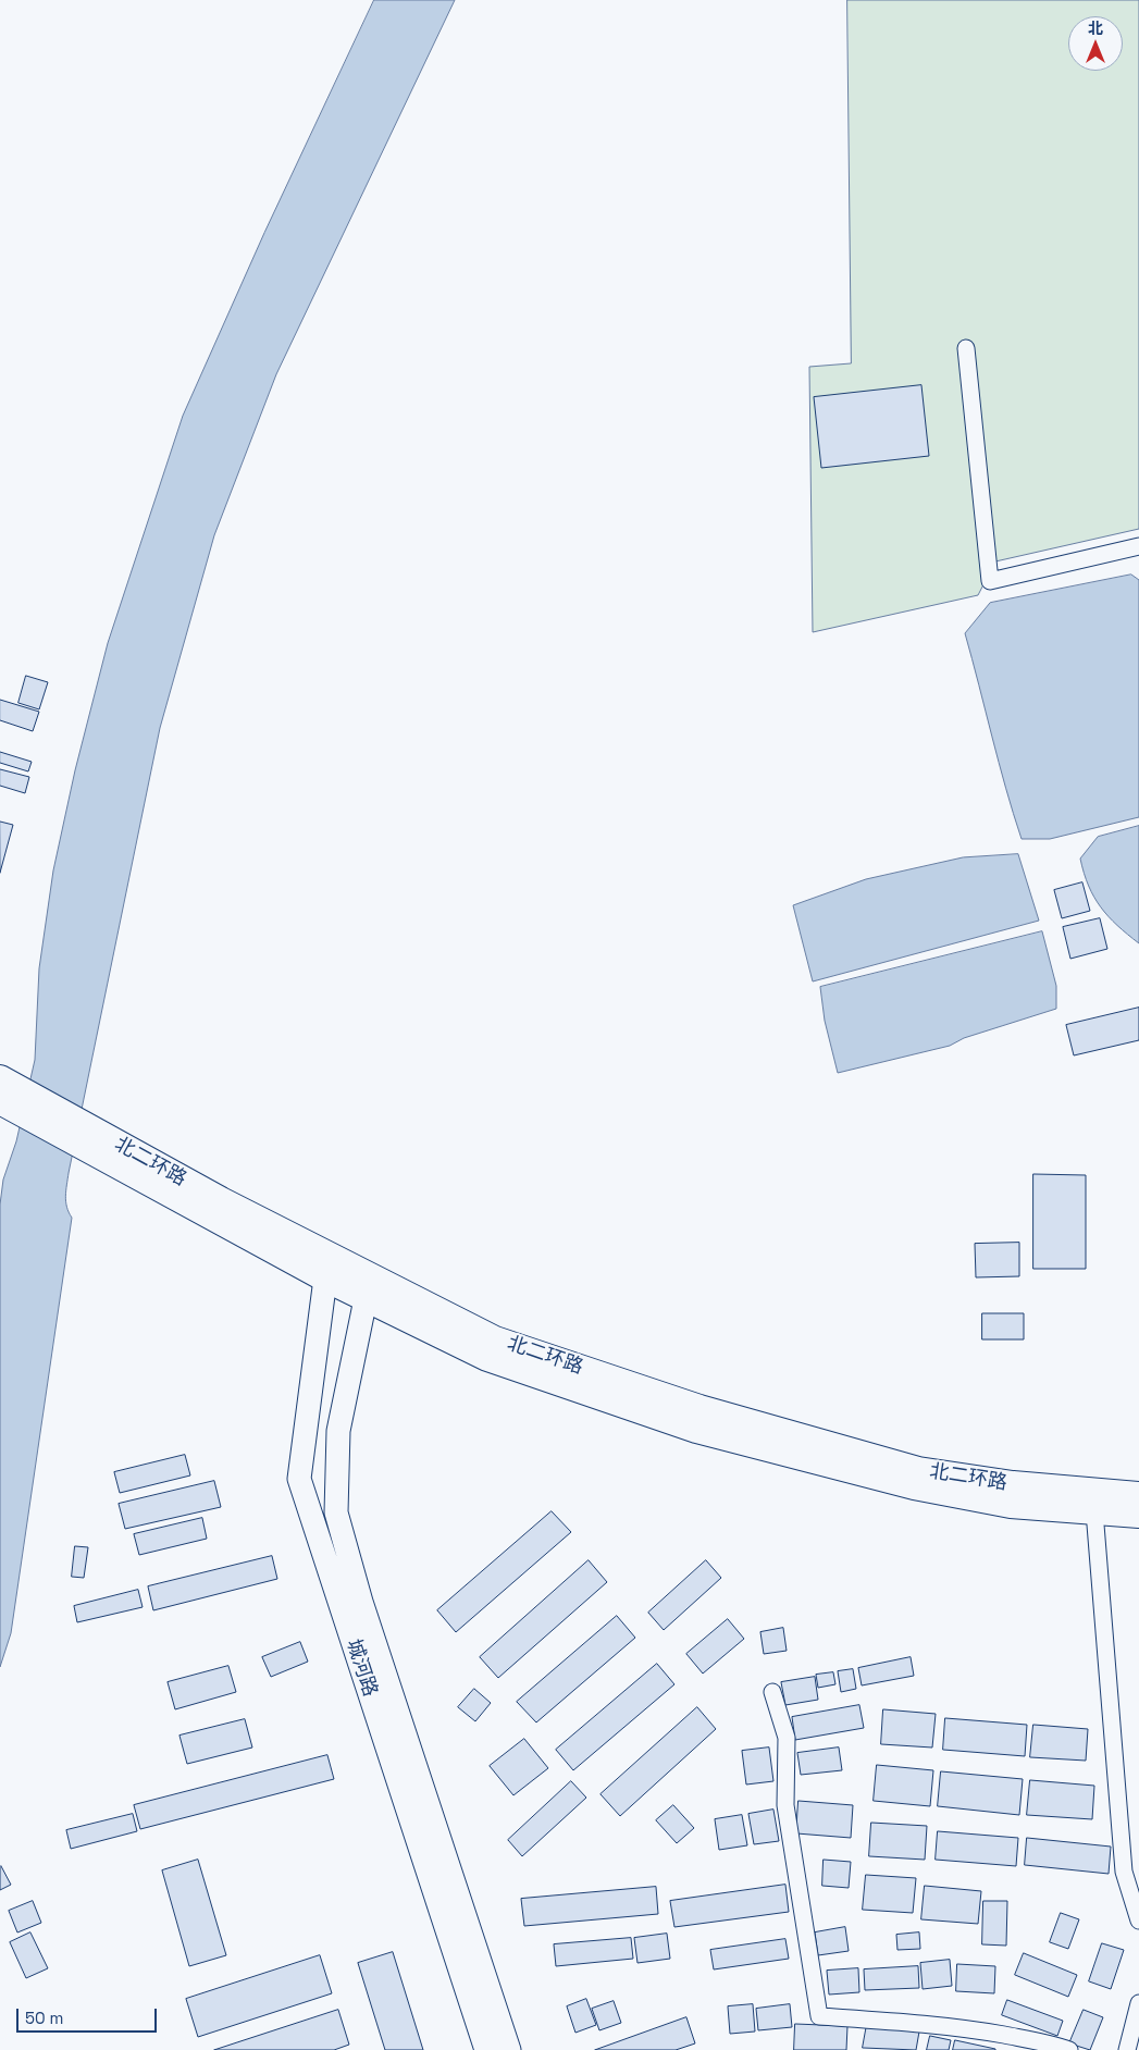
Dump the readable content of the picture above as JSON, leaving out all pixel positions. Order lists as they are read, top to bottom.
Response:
{
  "streets": {
    "main road": ["北二环路", "城河路"]
  },
  "crossings": [
    ["北二环路", "城河路"]
  ],
  "scale_bar": "50 m",
  "north": "top"
}
